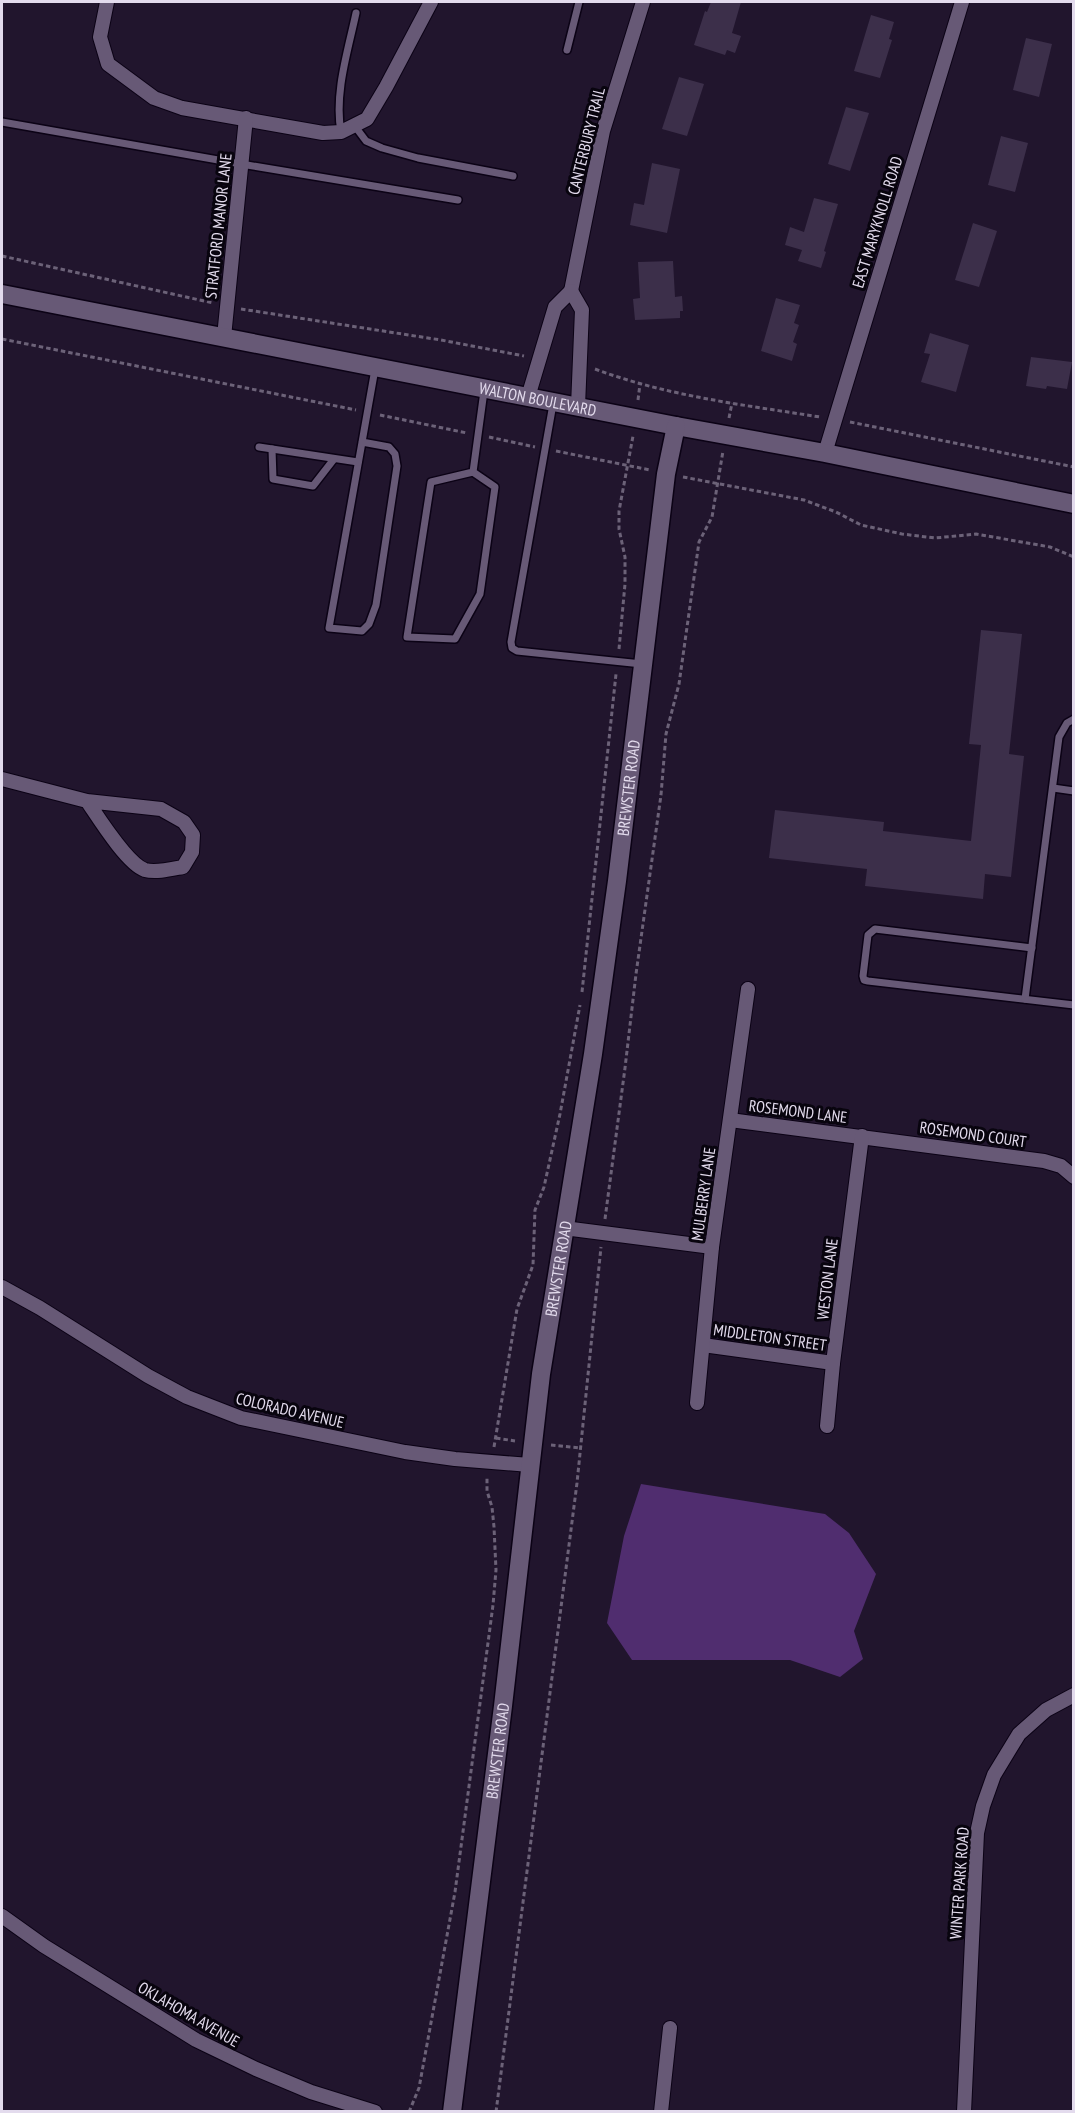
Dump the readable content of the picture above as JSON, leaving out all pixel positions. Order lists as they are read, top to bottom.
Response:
{
  "streets": {
    "street": [
      "CANTERBURY TRAIL",
      "EAST MARYKNOLL ROAD",
      "STRATFORD MANOR LANE",
      "WALTON BOULEVARD",
      "BREWSTER ROAD",
      "ROSEMOND LANE",
      "ROSEMOND COURT",
      "MULBERRY LANE",
      "WESTON LANE",
      "MIDDLETON STREET",
      "COLORADO AVENUE",
      "WINTER PARK ROAD",
      "OKLAHOMA AVENUE"
    ]
  },
  "crossings": [
    ["CANTERBURY TRAIL", "WALTON BOULEVARD"],
    ["EAST MARYKNOLL ROAD", "WALTON BOULEVARD"],
    ["STRATFORD MANOR LANE", "WALTON BOULEVARD"],
    ["WALTON BOULEVARD", "BREWSTER ROAD"],
    ["BREWSTER ROAD", "COLORADO AVENUE"],
    ["ROSEMOND LANE", "ROSEMOND COURT"],
    ["ROSEMOND LANE", "MULBERRY LANE"],
    ["ROSEMOND LANE", "WESTON LANE"],
    ["ROSEMOND COURT", "WESTON LANE"],
    ["MULBERRY LANE", "MIDDLETON STREET"],
    ["WESTON LANE", "MIDDLETON STREET"]
  ]
}
